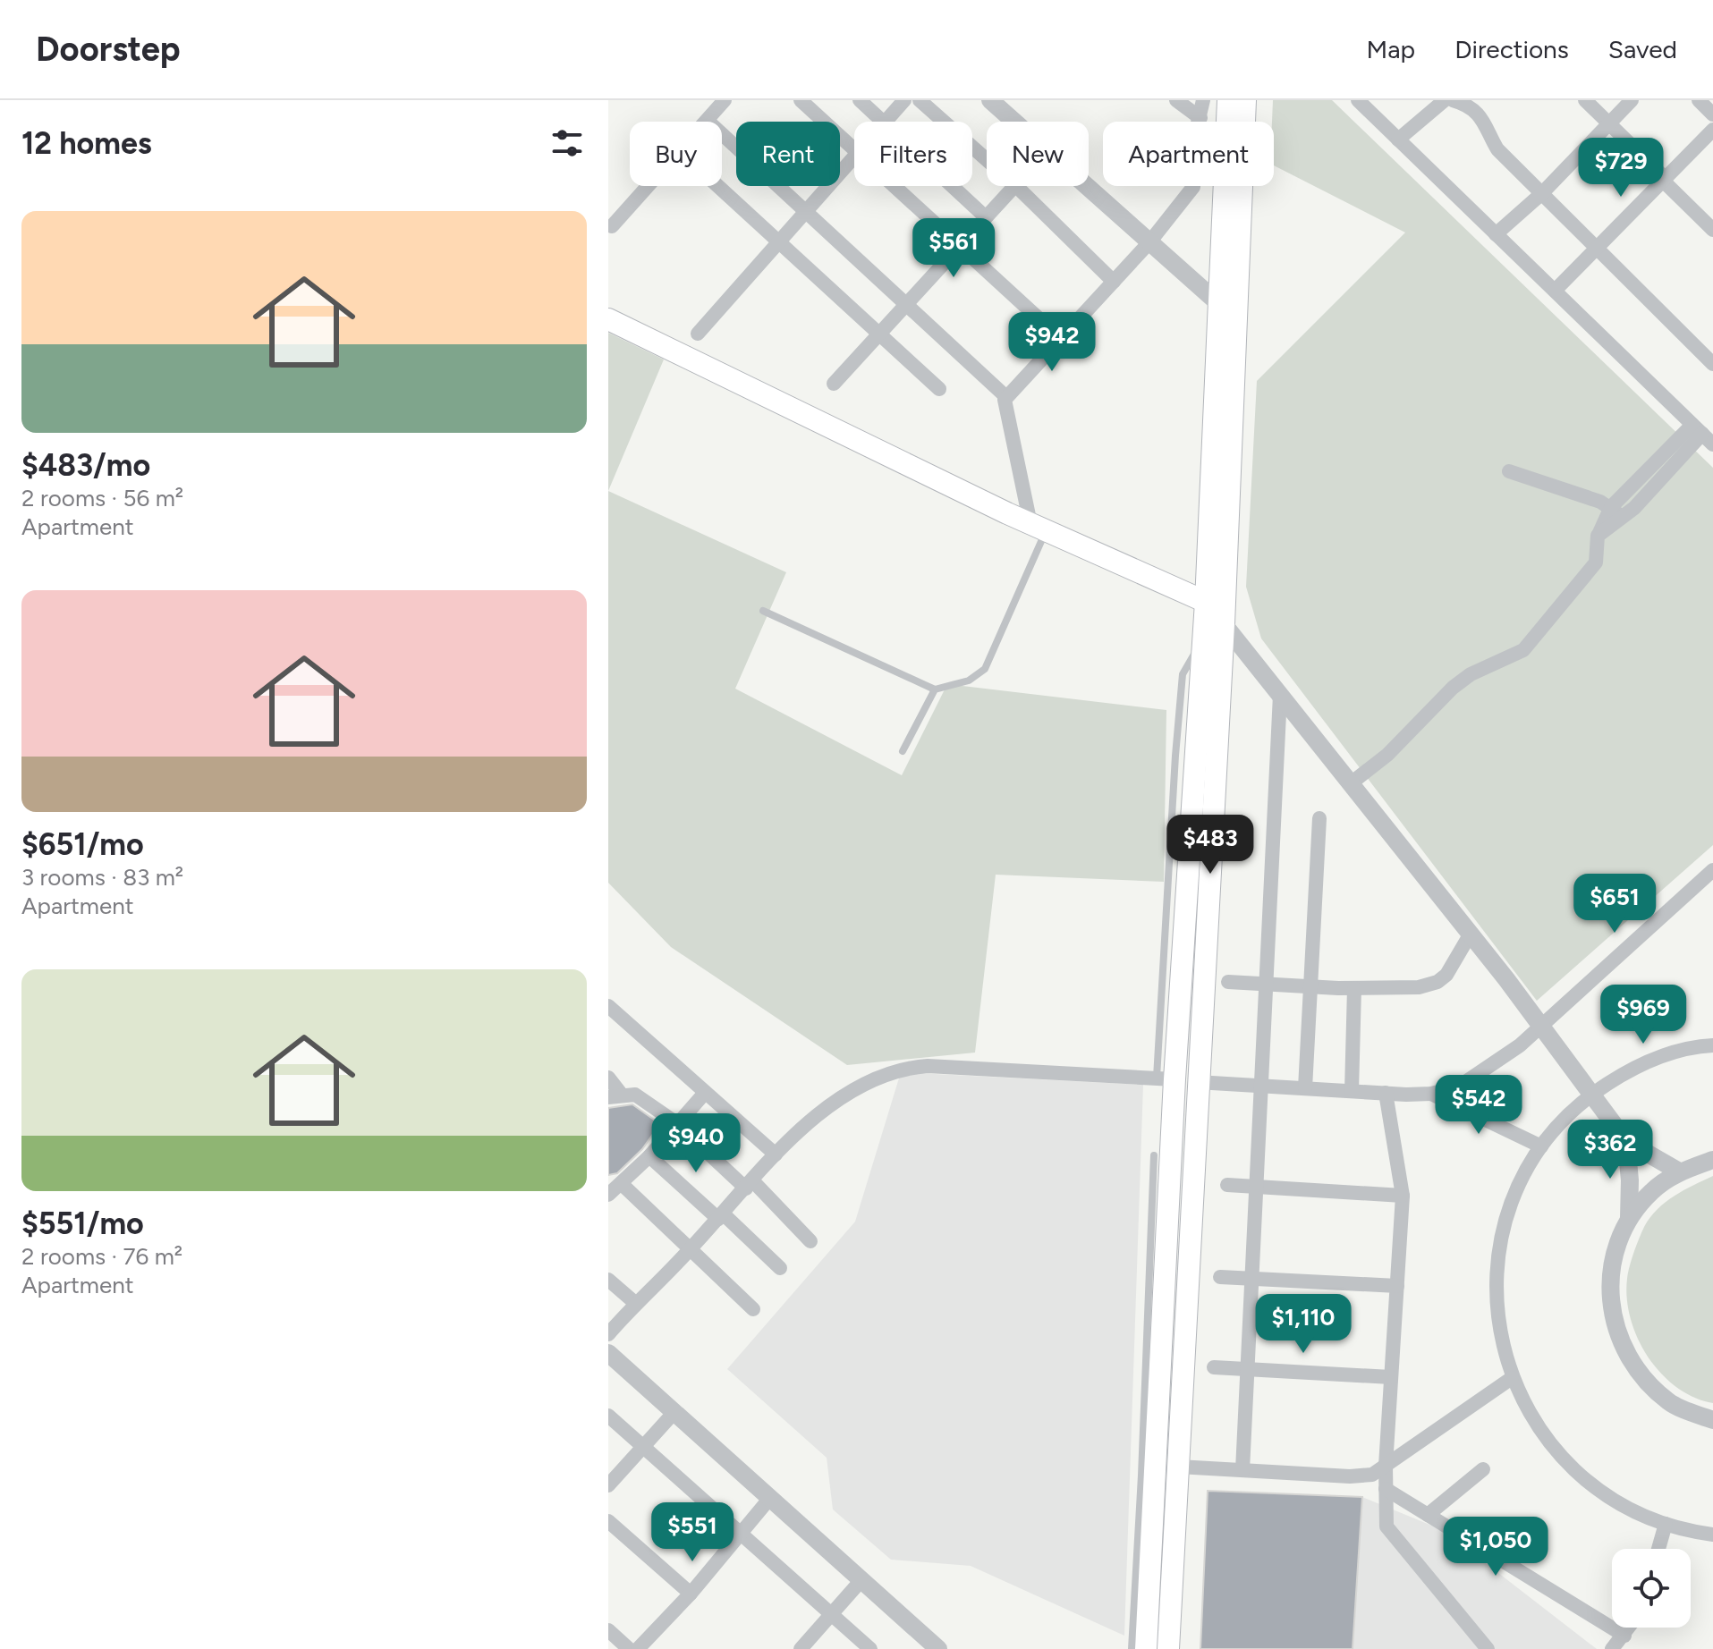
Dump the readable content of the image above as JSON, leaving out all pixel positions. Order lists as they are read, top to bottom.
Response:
{
  "page": {
    "header": "Doorstep",
    "nav": ["Map", "Directions", "Saved"],
    "heading": "12 homes",
    "chip": [
      "Buy",
      "Rent",
      "Filters",
      "New",
      "Apartment"
    ],
    "price": [
      "$729",
      "$561",
      "$942",
      "$483",
      "$651",
      "$969",
      "$542",
      "$940",
      "$362",
      "$1,110",
      "$551",
      "$1,050"
    ],
    "list": [
      {
        "name": "$483/mo",
        "note": "2 rooms · 56 m² · Apartment"
      },
      {
        "name": "$651/mo",
        "note": "3 rooms · 83 m² · Apartment"
      },
      {
        "name": "$551/mo",
        "note": "2 rooms · 76 m² · Apartment"
      }
    ]
  }
}
